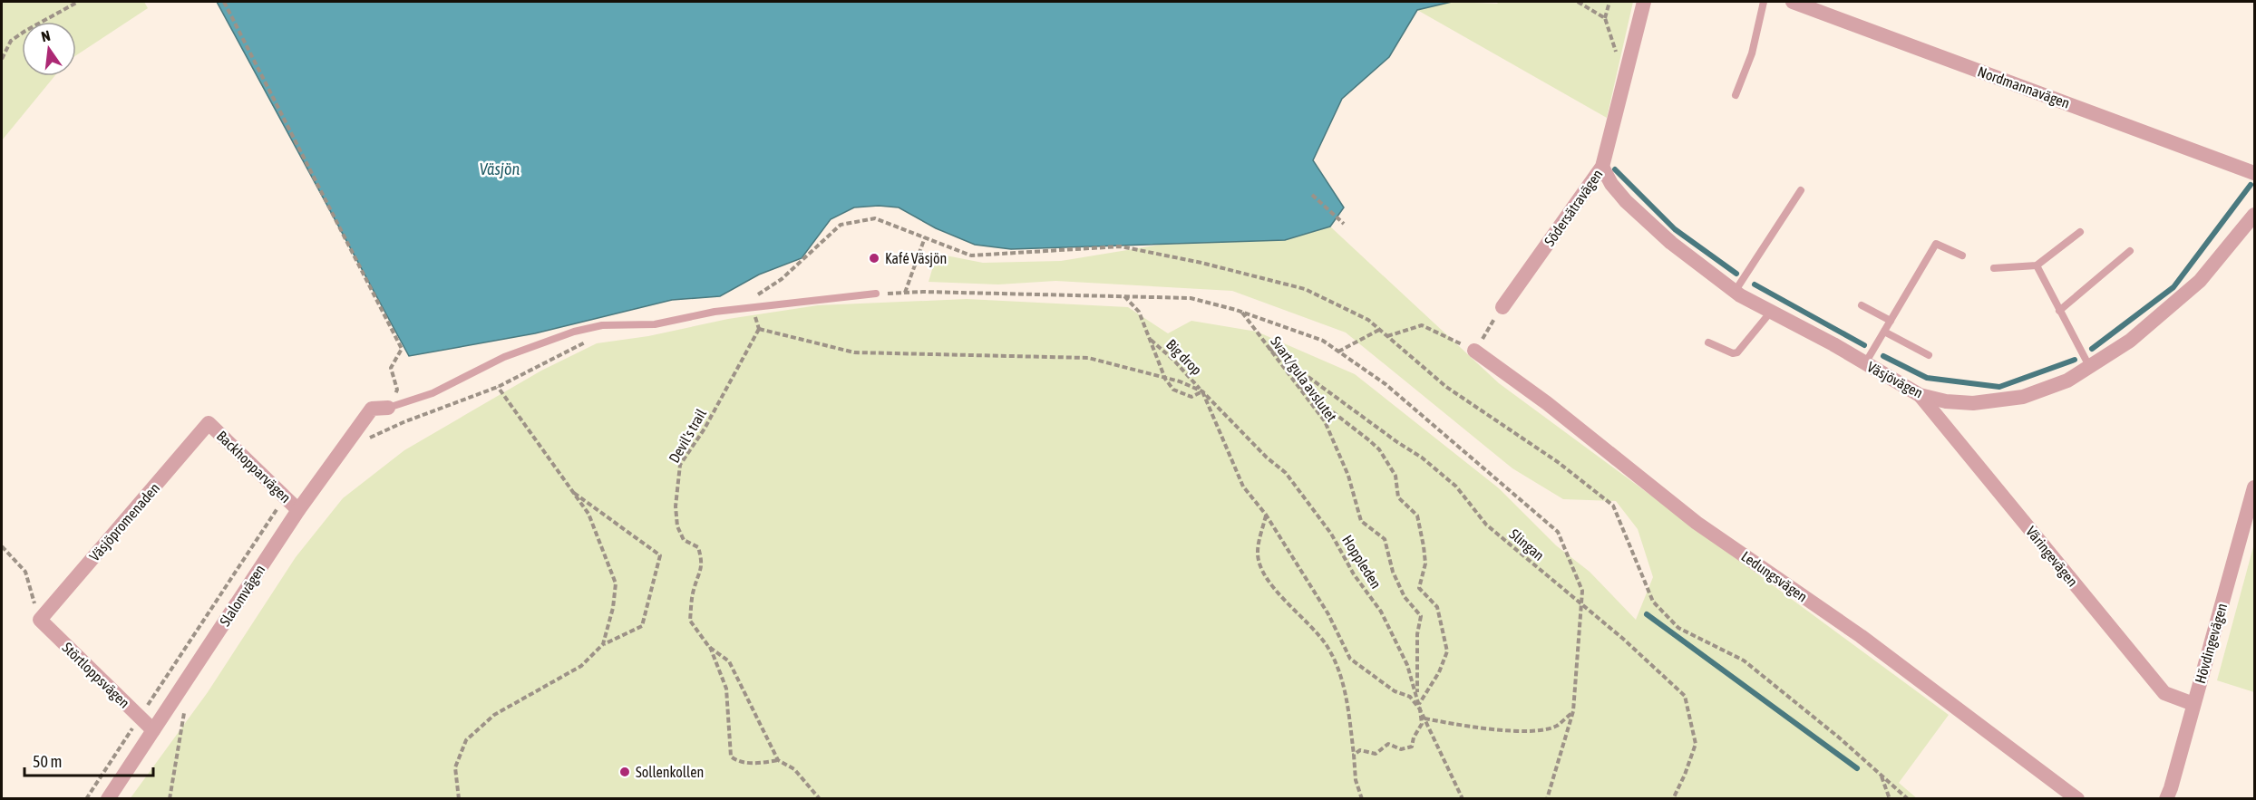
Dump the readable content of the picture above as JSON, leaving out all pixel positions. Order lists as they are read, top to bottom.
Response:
{
  "streets": {
    "street": [
      "Nordmannavägen",
      "Södersätravägen",
      "Väsjövägen",
      "Backhopparvägen",
      "Väsjöpromenaden",
      "Väringevägen",
      "Ledungsvägen",
      "Slalomvägen",
      "Hövdingevägen",
      "Störtloppsvägen"
    ],
    "path": [
      "Big drop",
      "Svart/gula avslutet",
      "Devil's trail",
      "Slingan",
      "Hoppleden"
    ]
  },
  "crossings": [
    ["Södersätravägen", "Väsjövägen"],
    ["Big drop", "Hoppleden"],
    ["Svart/gula avslutet", "Slingan"],
    ["Svart/gula avslutet", "Hoppleden"],
    ["Väsjövägen", "Väringevägen"],
    ["Devil's trail", "Hoppleden"],
    ["Backhopparvägen", "Väsjöpromenaden"],
    ["Backhopparvägen", "Slalomvägen"],
    ["Väsjöpromenaden", "Störtloppsvägen"],
    ["Väringevägen", "Hövdingevägen"],
    ["Slalomvägen", "Störtloppsvägen"]
  ],
  "water": ["Väsjön"],
  "places": ["Kafé Väsjön", "Sollenkollen"],
  "scale_bar": "50 m",
  "north": "top"
}
